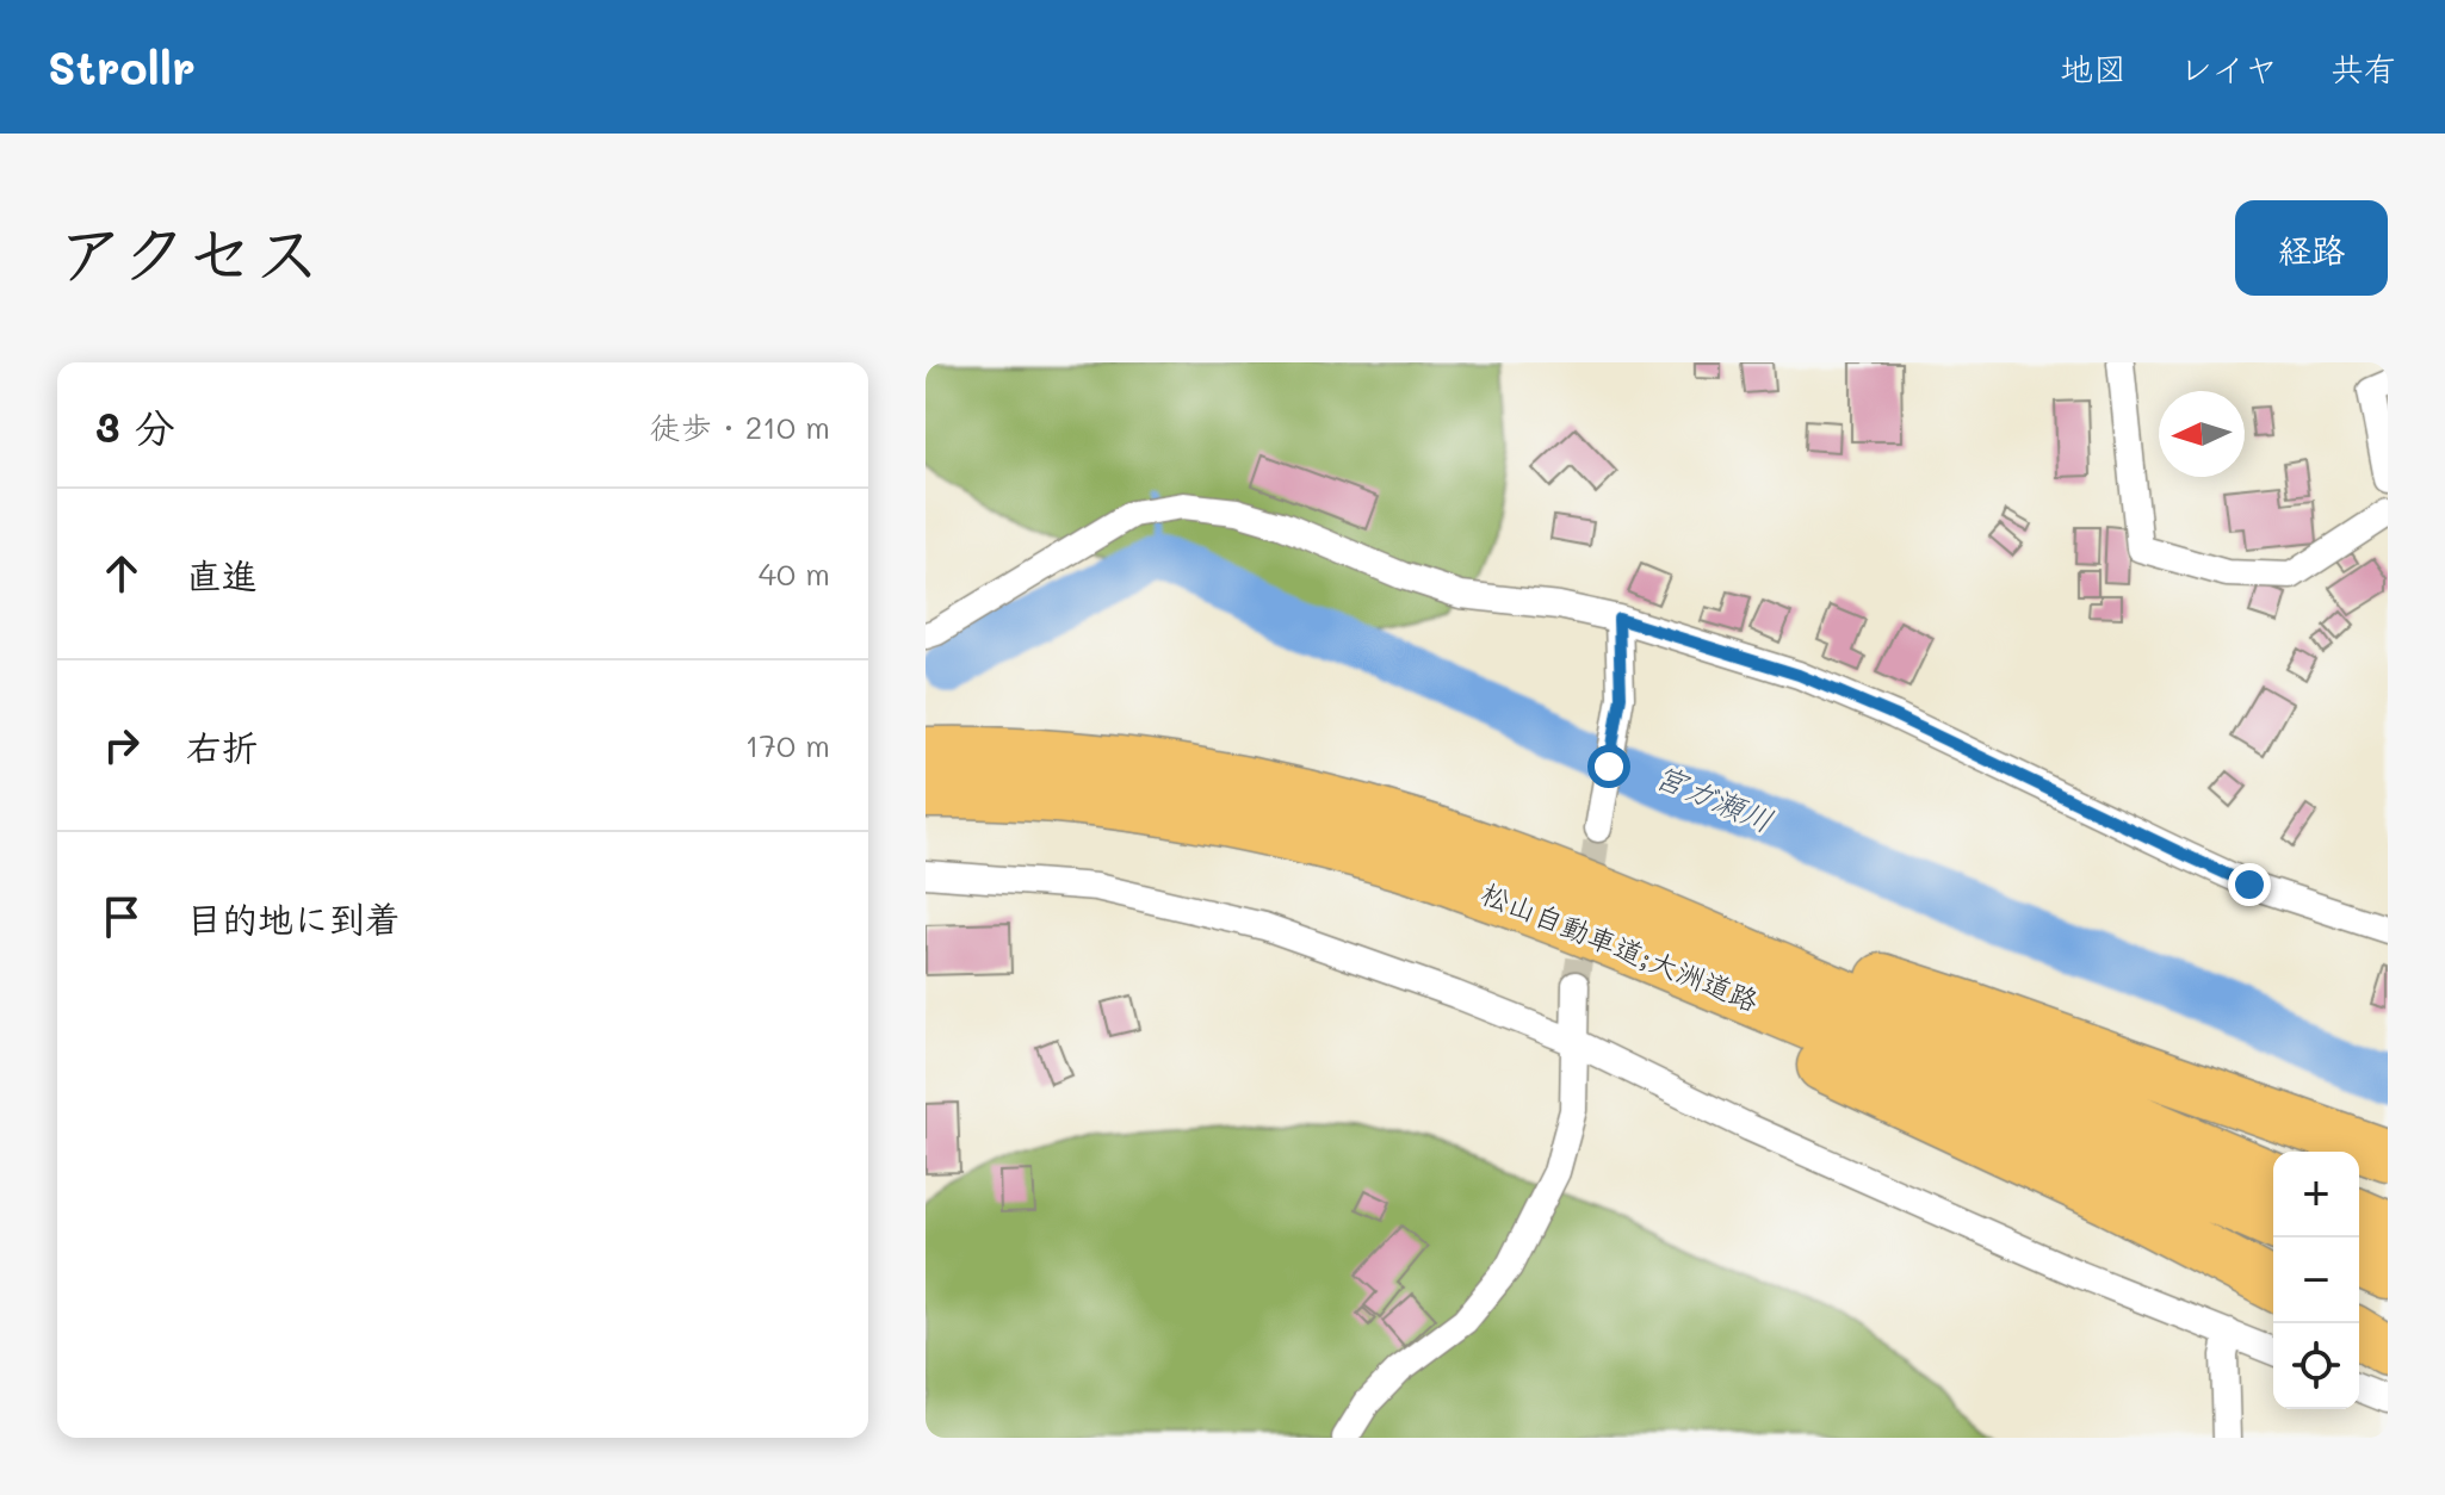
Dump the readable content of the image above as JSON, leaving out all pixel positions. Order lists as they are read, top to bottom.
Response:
{
  "streets": {
    "highway": ["松山自動車道;大洲道路"]
  },
  "water": ["宮ガ瀬川"],
  "north": "left",
  "page": {
    "header": "Strollr",
    "nav": ["地図", "レイヤ", "共有"],
    "title": "アクセス",
    "buttons": "経路",
    "heading": ["3 分", "徒歩 · 210 m"],
    "list": [
      ["直進", "40 m"],
      ["右折", "170 m"],
      "目的地に到着"
    ],
    "map_buttons": ["+", "−"]
  }
}
